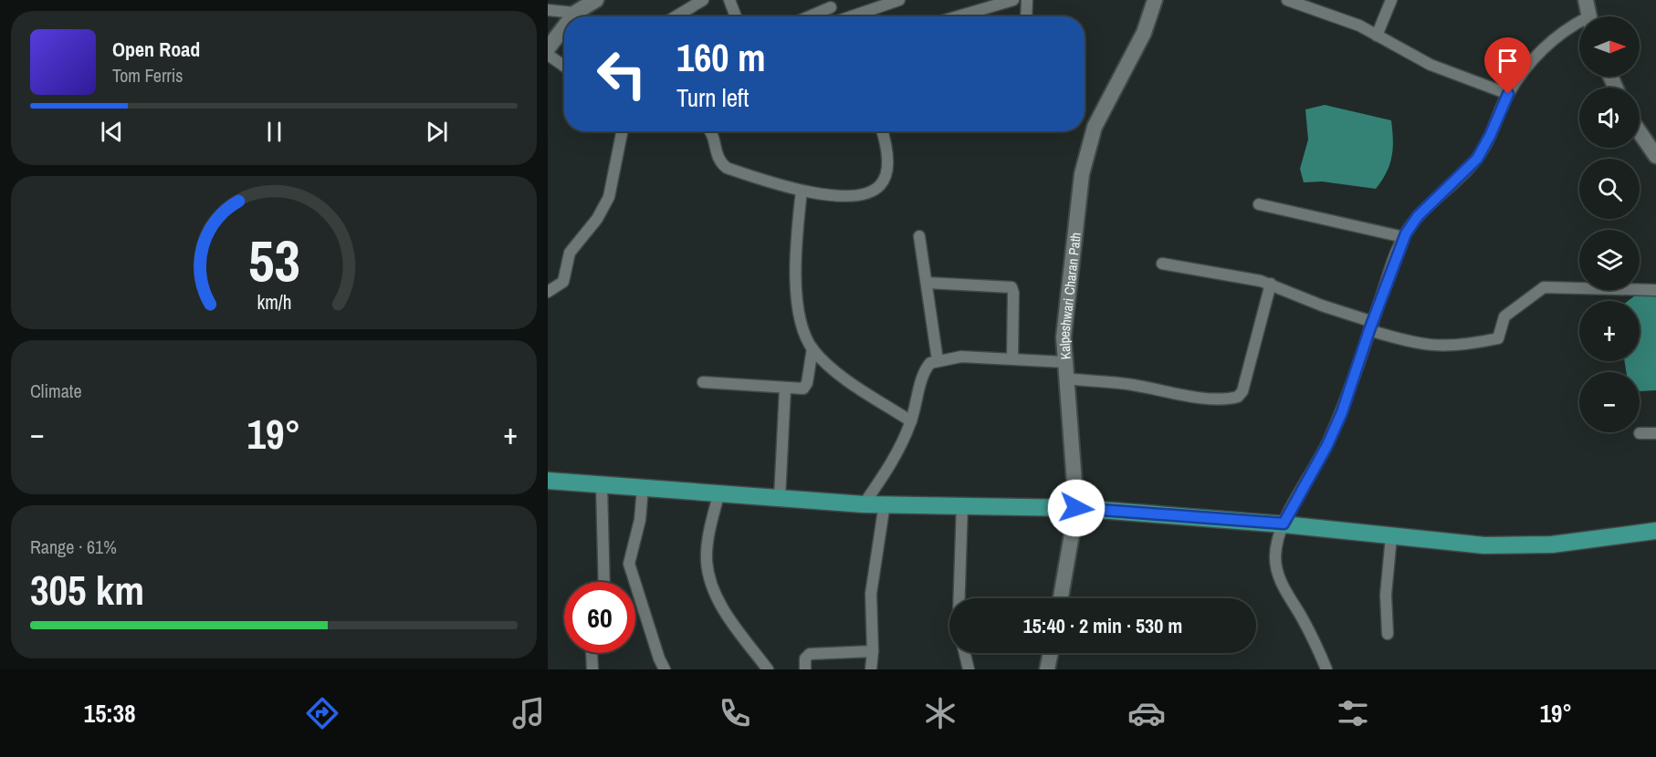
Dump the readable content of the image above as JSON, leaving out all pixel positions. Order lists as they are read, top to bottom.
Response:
{
  "streets": {
    "street": ["Kalpeshwari Charan Path"]
  },
  "north": "right",
  "page": {
    "map_buttons": ["+", "−"],
    "turn": ["160 m", "Turn left"],
    "song": ["Open Road", "Tom Ferris"],
    "tile": [
      "Climate",
      ["Range · 61%", "305 km"]
    ],
    "heat": ["−", "19°", "+"],
    "limit": "60",
    "trip": "15:40 · 2 min · 530 m",
    "tabs": ["15:38", "19°"],
    "gauge": ["53", "km/h"]
  }
}
